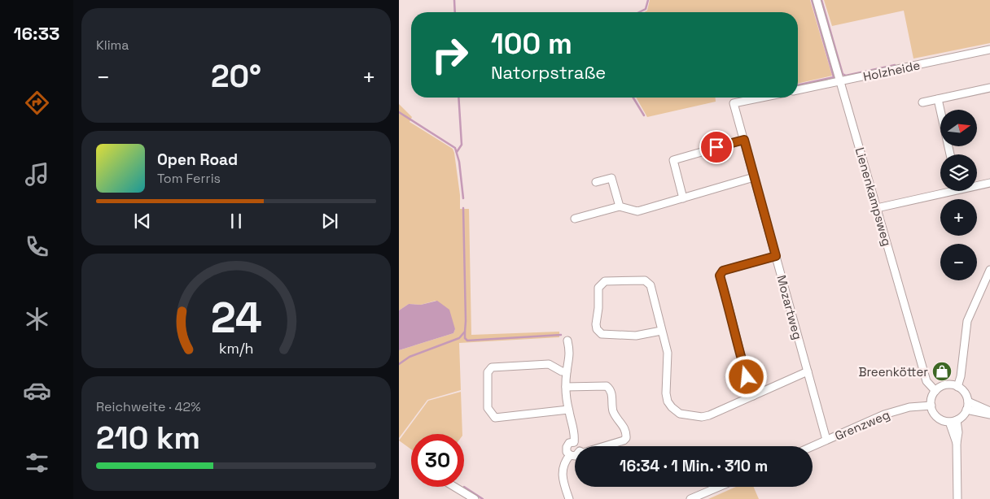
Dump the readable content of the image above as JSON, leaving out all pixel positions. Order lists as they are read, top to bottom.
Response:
{
  "streets": {
    "street": [
      "Holzheide",
      "Lienenkampsweg",
      "Mozartweg",
      "Grenzweg"
    ]
  },
  "crossings": [
    ["Holzheide", "Lienenkampsweg"],
    ["Lienenkampsweg", "Grenzweg"],
    ["Mozartweg", "Grenzweg"]
  ],
  "places": {
    "shop": ["Breenkötter"]
  },
  "north": "right",
  "page": {
    "tabs": "16:33",
    "tile": [
      "Klima",
      ["Reichweite · 42%", "210 km"]
    ],
    "turn": ["100 m", "Natorpstraße"],
    "heat": ["−", "20°", "+"],
    "map_buttons": ["+", "−"],
    "song": ["Open Road", "Tom Ferris"],
    "limit": "30",
    "trip": "16:34 · 1 Min. · 310 m",
    "gauge": ["24", "km/h"]
  }
}
